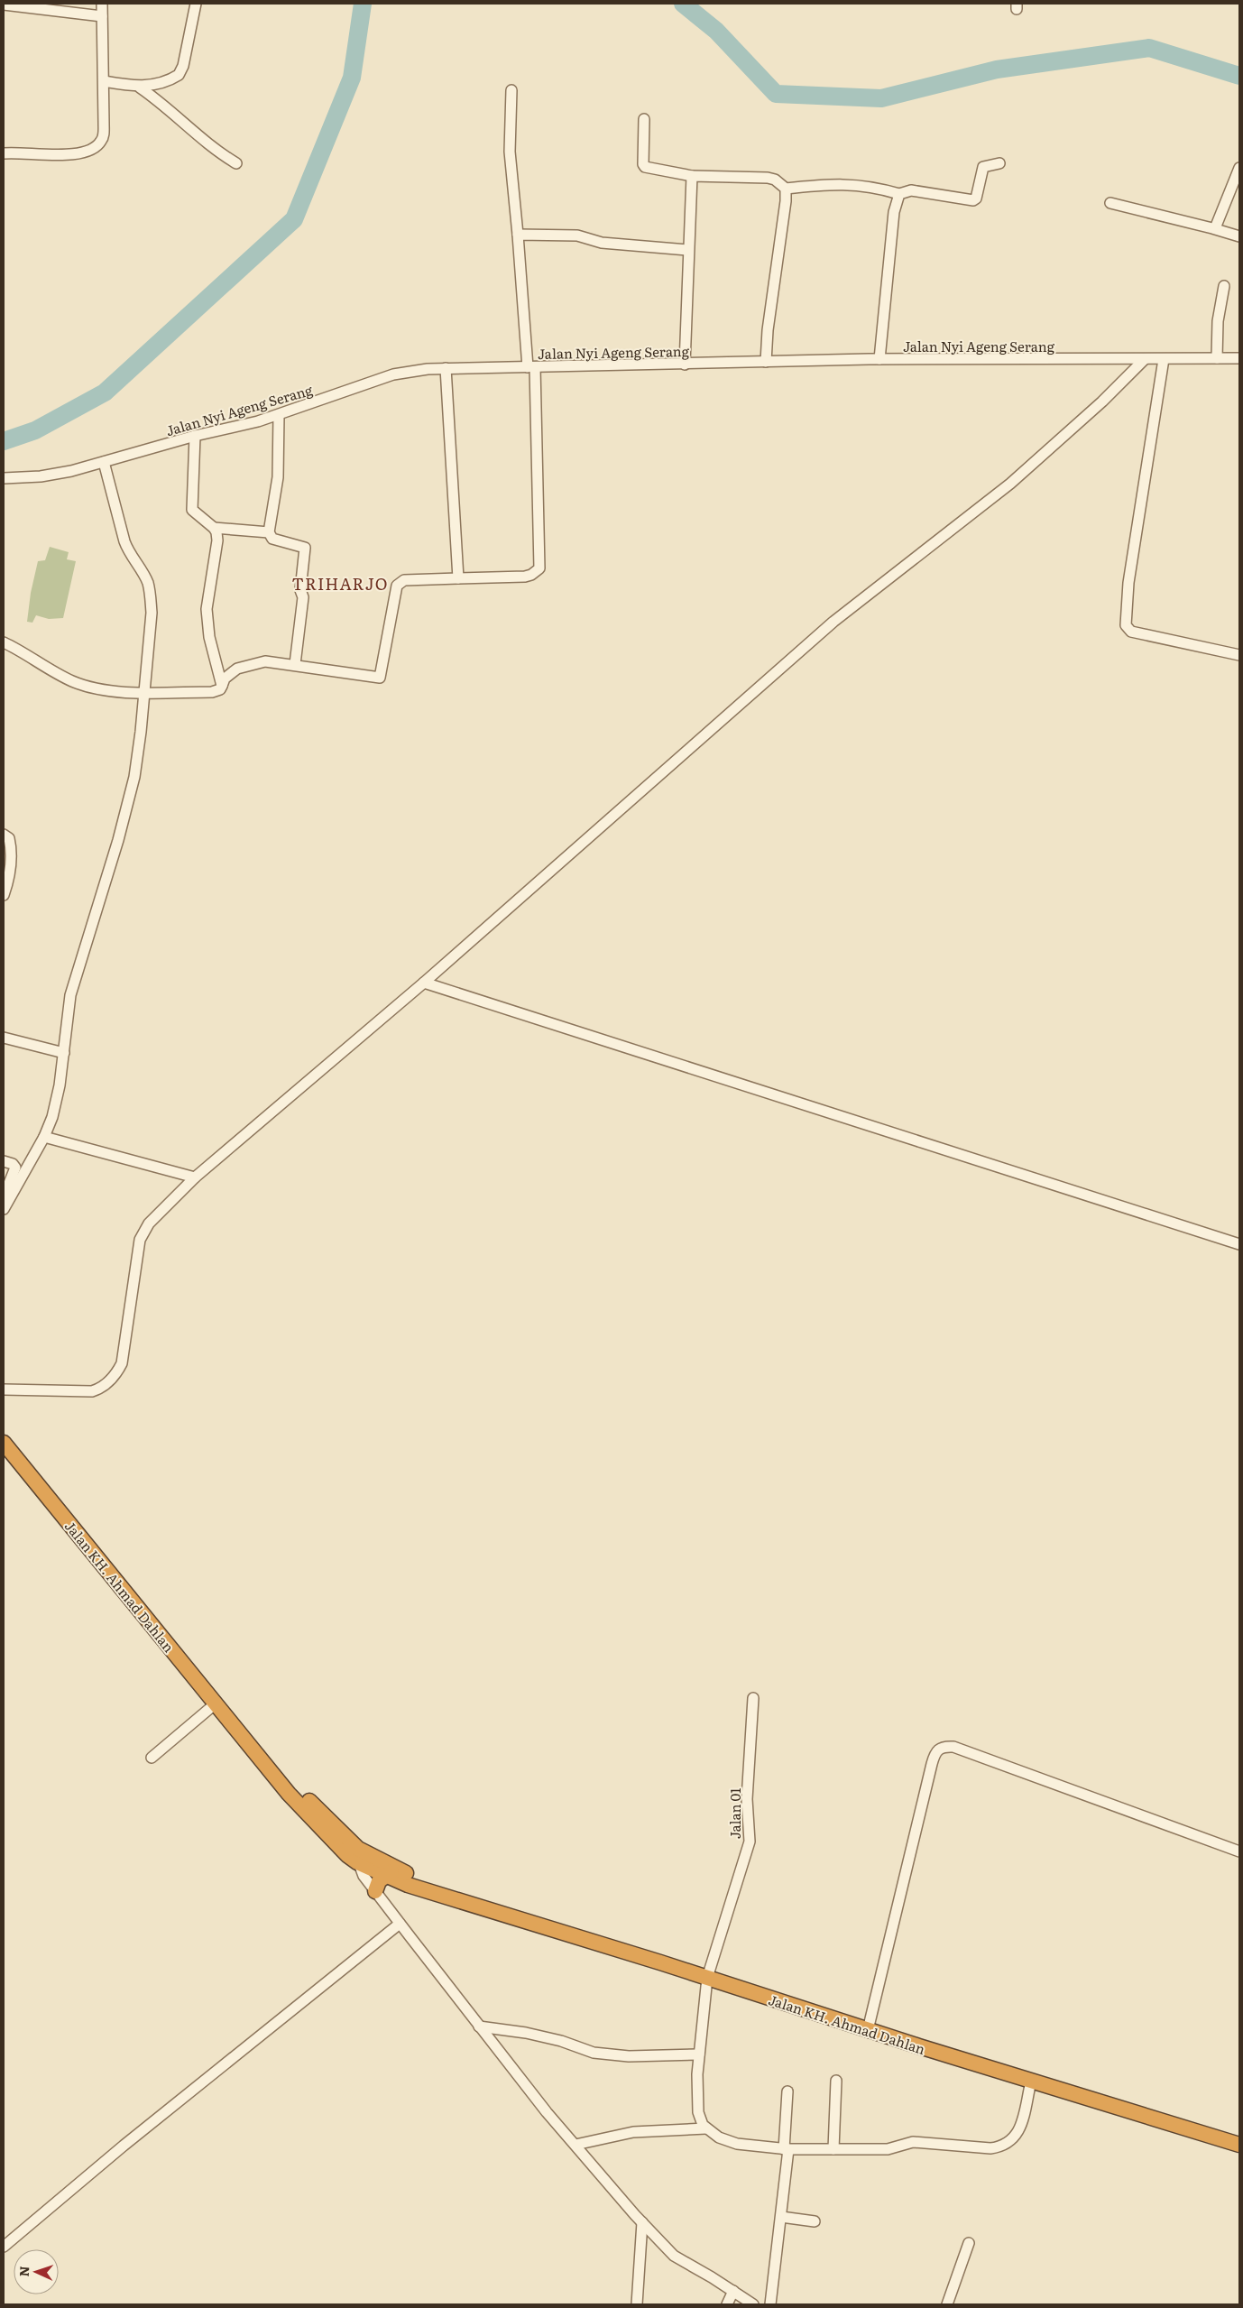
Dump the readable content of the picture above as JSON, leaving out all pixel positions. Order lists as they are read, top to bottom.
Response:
{
  "streets": {
    "highway": ["Jalan KH. Ahmad Dahlan"],
    "street": ["Jalan Nyi Ageng Serang", "Jalan 01"]
  },
  "crossings": [
    ["Jalan KH. Ahmad Dahlan", "Jalan 01"]
  ],
  "districts": ["TRIHARJO"],
  "north": "left"
}
